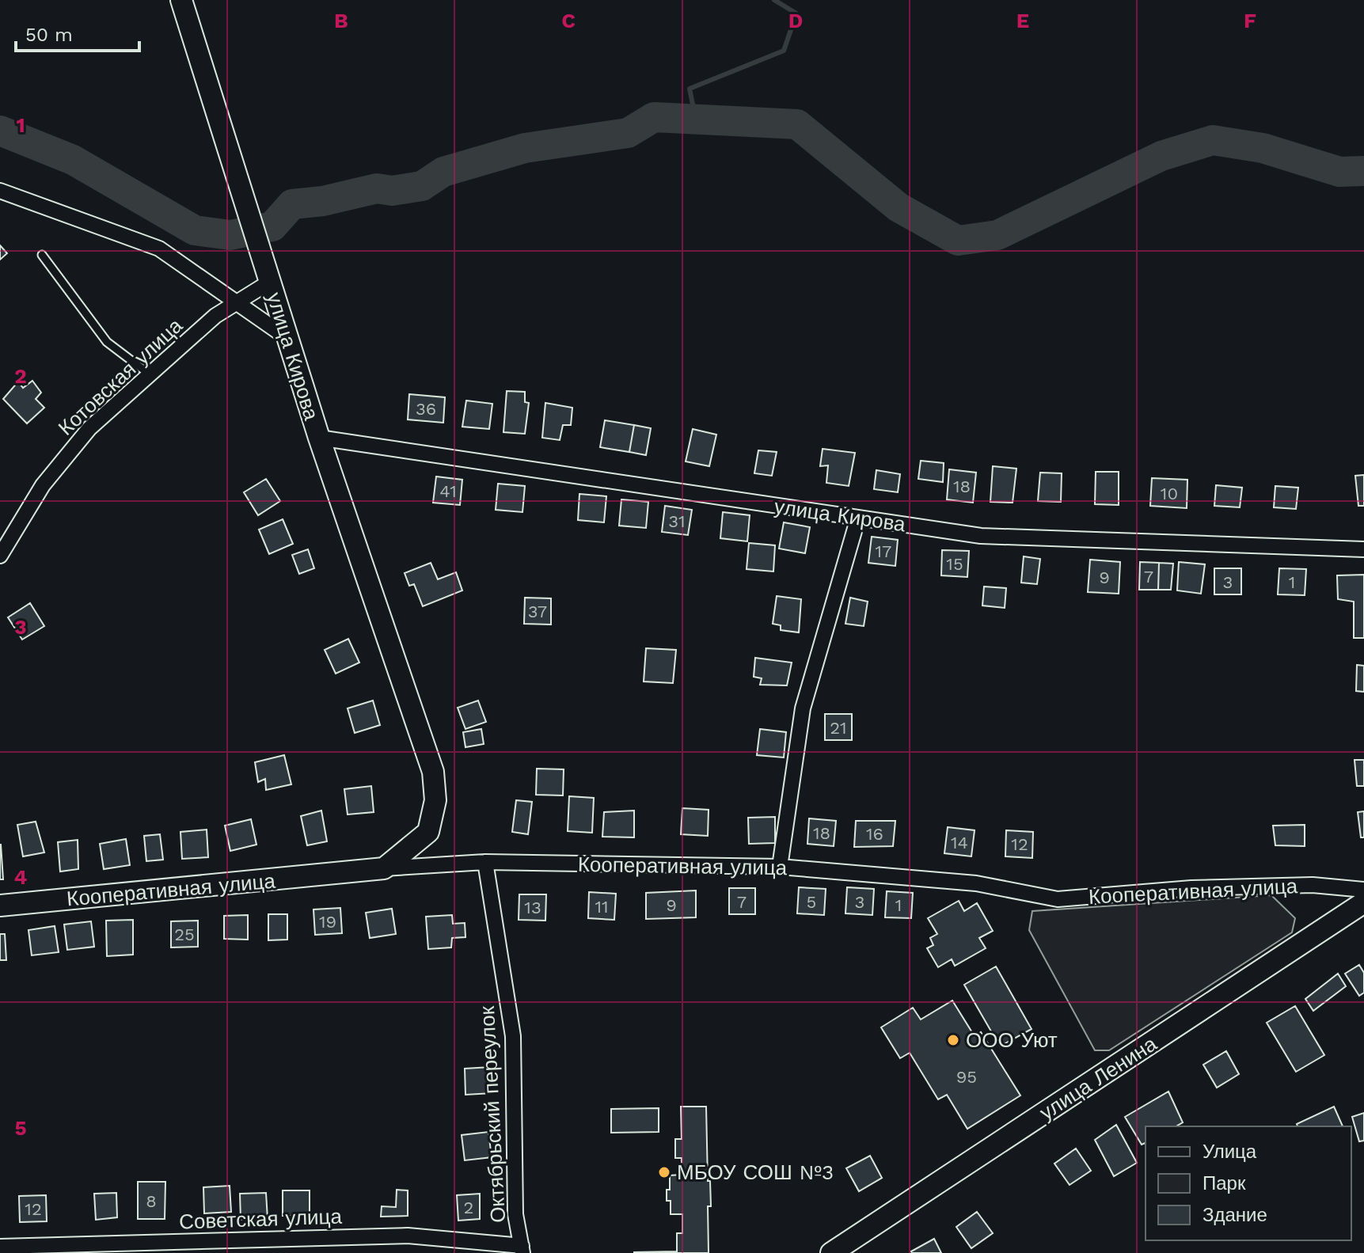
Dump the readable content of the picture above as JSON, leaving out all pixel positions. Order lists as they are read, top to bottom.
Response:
{
  "streets": {
    "street": [
      "улица Кирова",
      "Котовская улица",
      "Кооперативная улица",
      "улица Ленина",
      "Октябрьский переулок",
      "Советская улица"
    ]
  },
  "crossings": [
    ["улица Кирова", "Котовская улица"],
    ["улица Кирова", "Кооперативная улица"],
    ["Кооперативная улица", "Октябрьский переулок"],
    ["Октябрьский переулок", "Советская улица"]
  ],
  "places": ["ООО Уют", "МБОУ СОШ №3"],
  "house_numbers": [
    "36",
    "18",
    "41",
    "10",
    "31",
    "17",
    "15",
    "7",
    "9",
    "3",
    "1",
    "37",
    "21",
    "18",
    "16",
    "14",
    "12",
    "7",
    "5",
    "3",
    "9",
    "1",
    "11",
    "13",
    "19",
    "25",
    "95",
    "8",
    "2",
    "12"
  ],
  "legend": ["Улица", "Парк", "Здание"],
  "scale_bar": "50 m",
  "grid": {
    "columns": [
      "B",
      "C",
      "D",
      "E",
      "F"
    ],
    "rows": [
      "1",
      "2",
      "3",
      "4",
      "5"
    ]
  }
}
